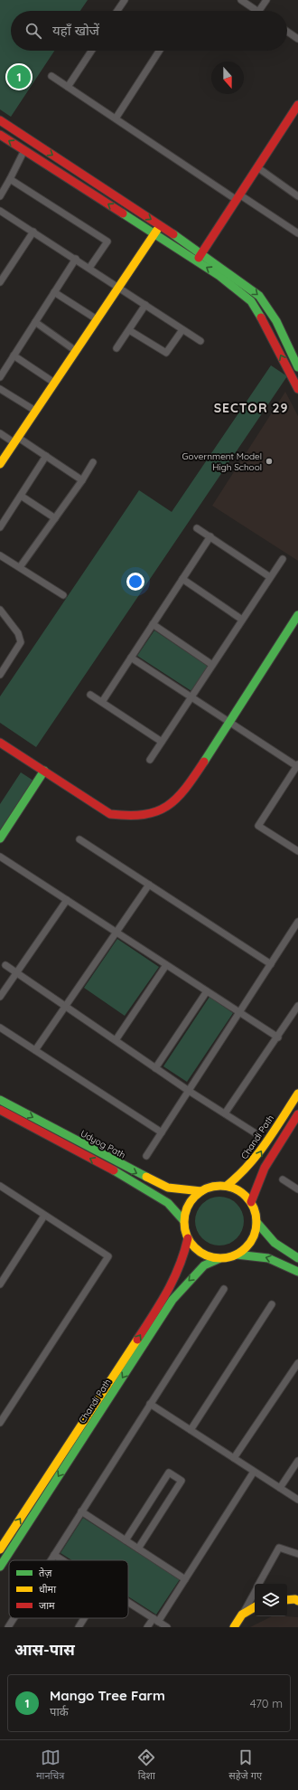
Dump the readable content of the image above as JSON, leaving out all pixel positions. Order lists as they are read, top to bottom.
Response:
{
  "streets": {
    "street": ["Chandi Path", "Udyog Path"]
  },
  "crossings": [
    ["Chandi Path", "Udyog Path"]
  ],
  "districts": ["SECTOR 29"],
  "places": ["Government Model High School"],
  "legend": ["तेज़", "धीमा", "जाम"],
  "north": "bottom",
  "page": {
    "search": "यहाँ खोजें",
    "pins": "1",
    "heading": "आस-पास",
    "list": [
      {
        "mark": "1",
        "name": "Mango Tree Farm",
        "note": "पार्क",
        "value": "470 m"
      }
    ],
    "nav": ["मानचित्र", "दिशा", "सहेजे गए"]
  }
}
